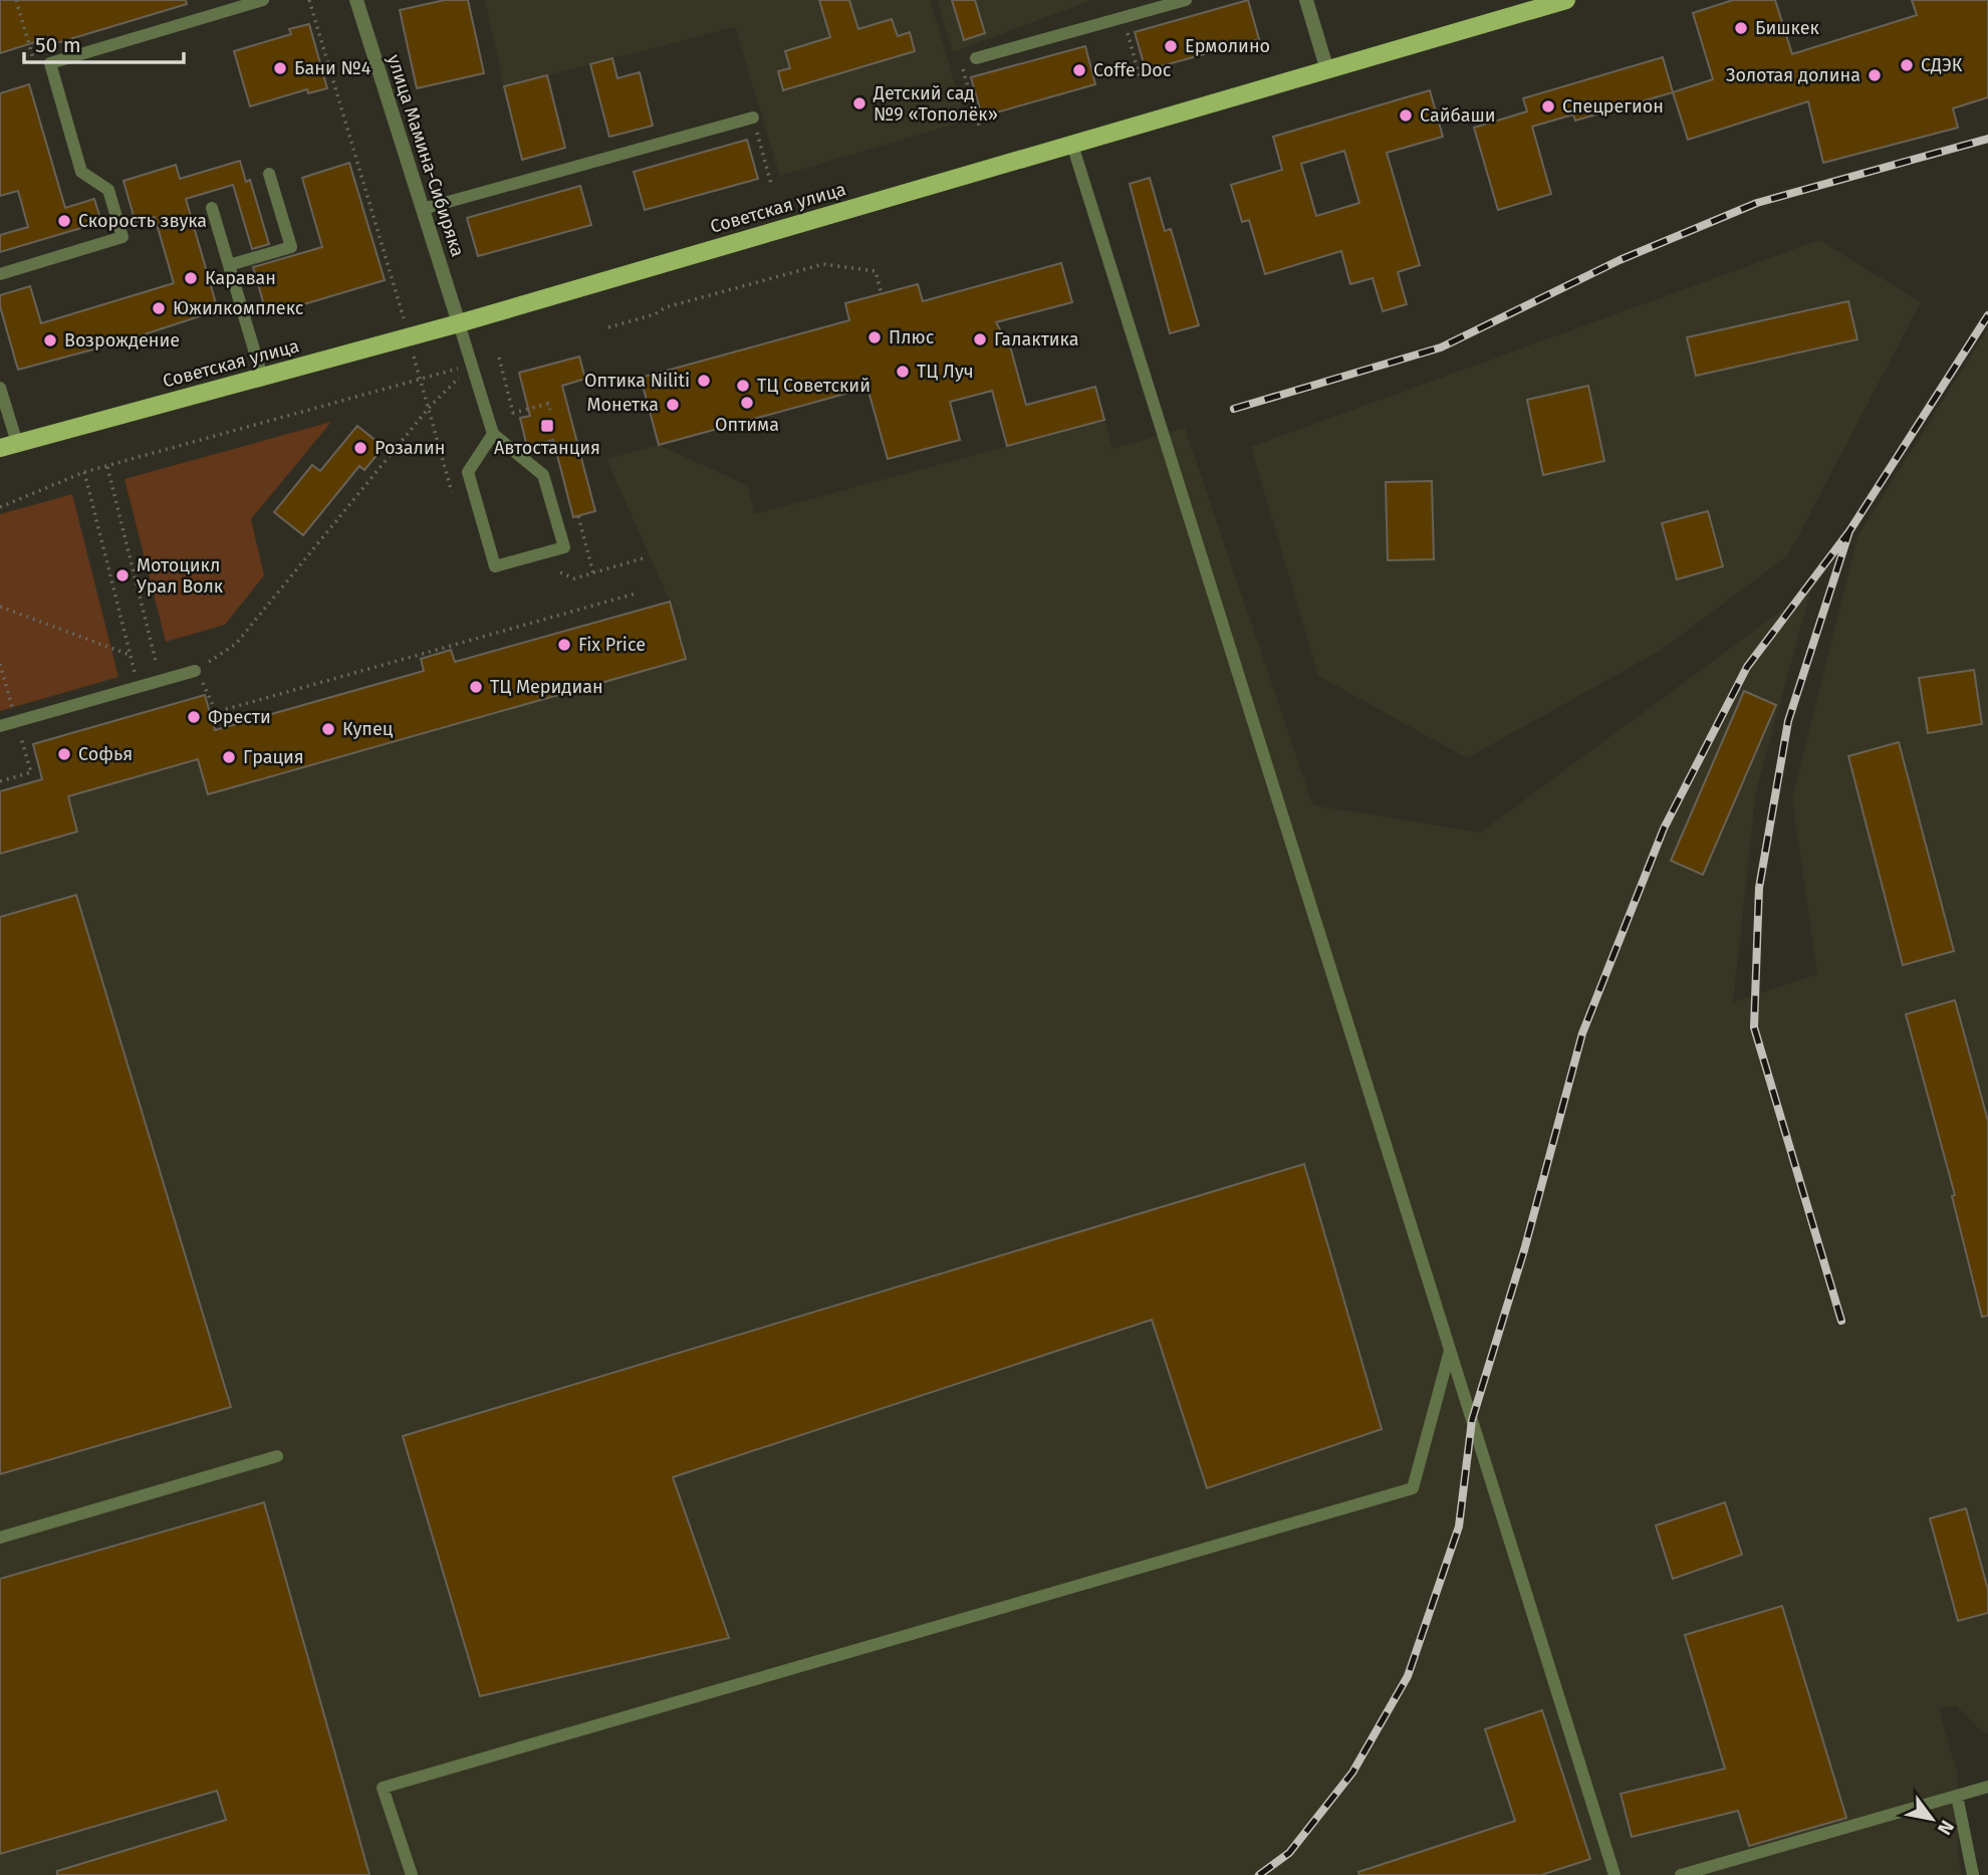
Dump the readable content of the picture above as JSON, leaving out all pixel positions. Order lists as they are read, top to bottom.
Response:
{
  "streets": {
    "main road": ["Советская улица"],
    "street": ["улица Мамина-Сибиряка"]
  },
  "crossings": [
    ["улица Мамина-Сибиряка", "Советская улица"]
  ],
  "places": {
    "other": [
      "Бишкек",
      "Ермолино",
      "СДЭК",
      "Бани №4",
      "Coffe Doc",
      "Золотая долина",
      "Детский сад №9 «Тополёк»",
      "Спецрегион",
      "Сайбаши",
      "Скорость звука",
      "Караван",
      "Южилкомплекс",
      "Плюс",
      "Галактика",
      "Возрождение",
      "ТЦ Луч",
      "Оптика Niliti",
      "ТЦ Советский",
      "Оптима",
      "Монетка",
      "Розалин",
      "Мотоцикл Урал Волк",
      "Fix Price",
      "ТЦ Меридиан",
      "Фрести",
      "Купец",
      "Софья",
      "Грация"
    ],
    "transit": ["Автостанция"]
  },
  "scale_bar": "50 m",
  "north": "bottom right"
}
